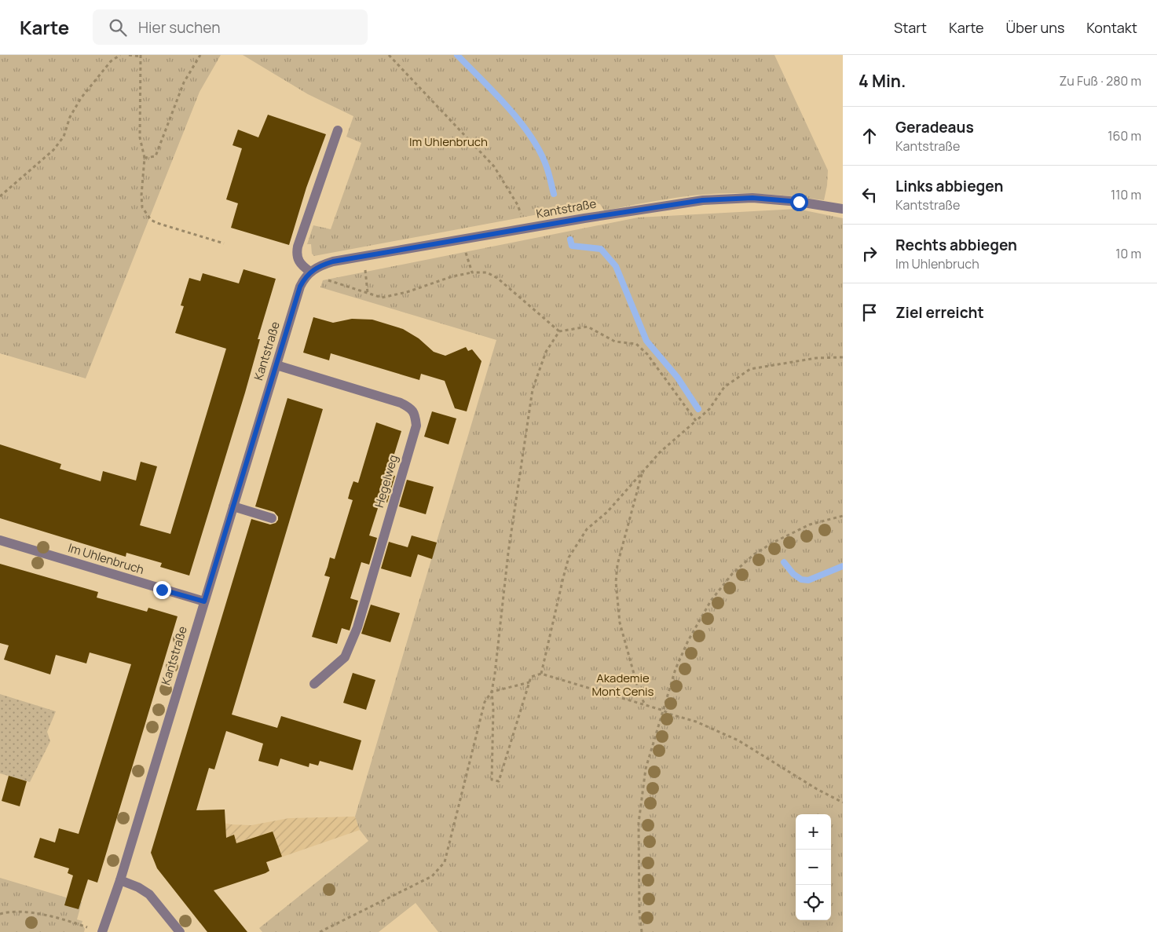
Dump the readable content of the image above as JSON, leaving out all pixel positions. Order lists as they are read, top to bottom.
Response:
{
  "streets": {
    "street": ["Kantstraße", "Hegelweg", "Im Uhlenbruch"]
  },
  "crossings": [
    ["Kantstraße", "Hegelweg"],
    ["Kantstraße", "Im Uhlenbruch"]
  ],
  "parks": ["Im Uhlenbruch", "Akademie Mont Cenis"],
  "page": {
    "header": "Karte",
    "search": "Hier suchen",
    "nav": [
      "Start",
      "Karte",
      "Über uns",
      "Kontakt"
    ],
    "heading": ["4 Min.", "Zu Fuß · 280 m"],
    "list": [
      ["Geradeaus", "Kantstraße", "160 m"],
      ["Links abbiegen", "Kantstraße", "110 m"],
      ["Rechts abbiegen", "Im Uhlenbruch", "10 m"],
      "Ziel erreicht"
    ],
    "map_buttons": ["+", "−"]
  }
}
